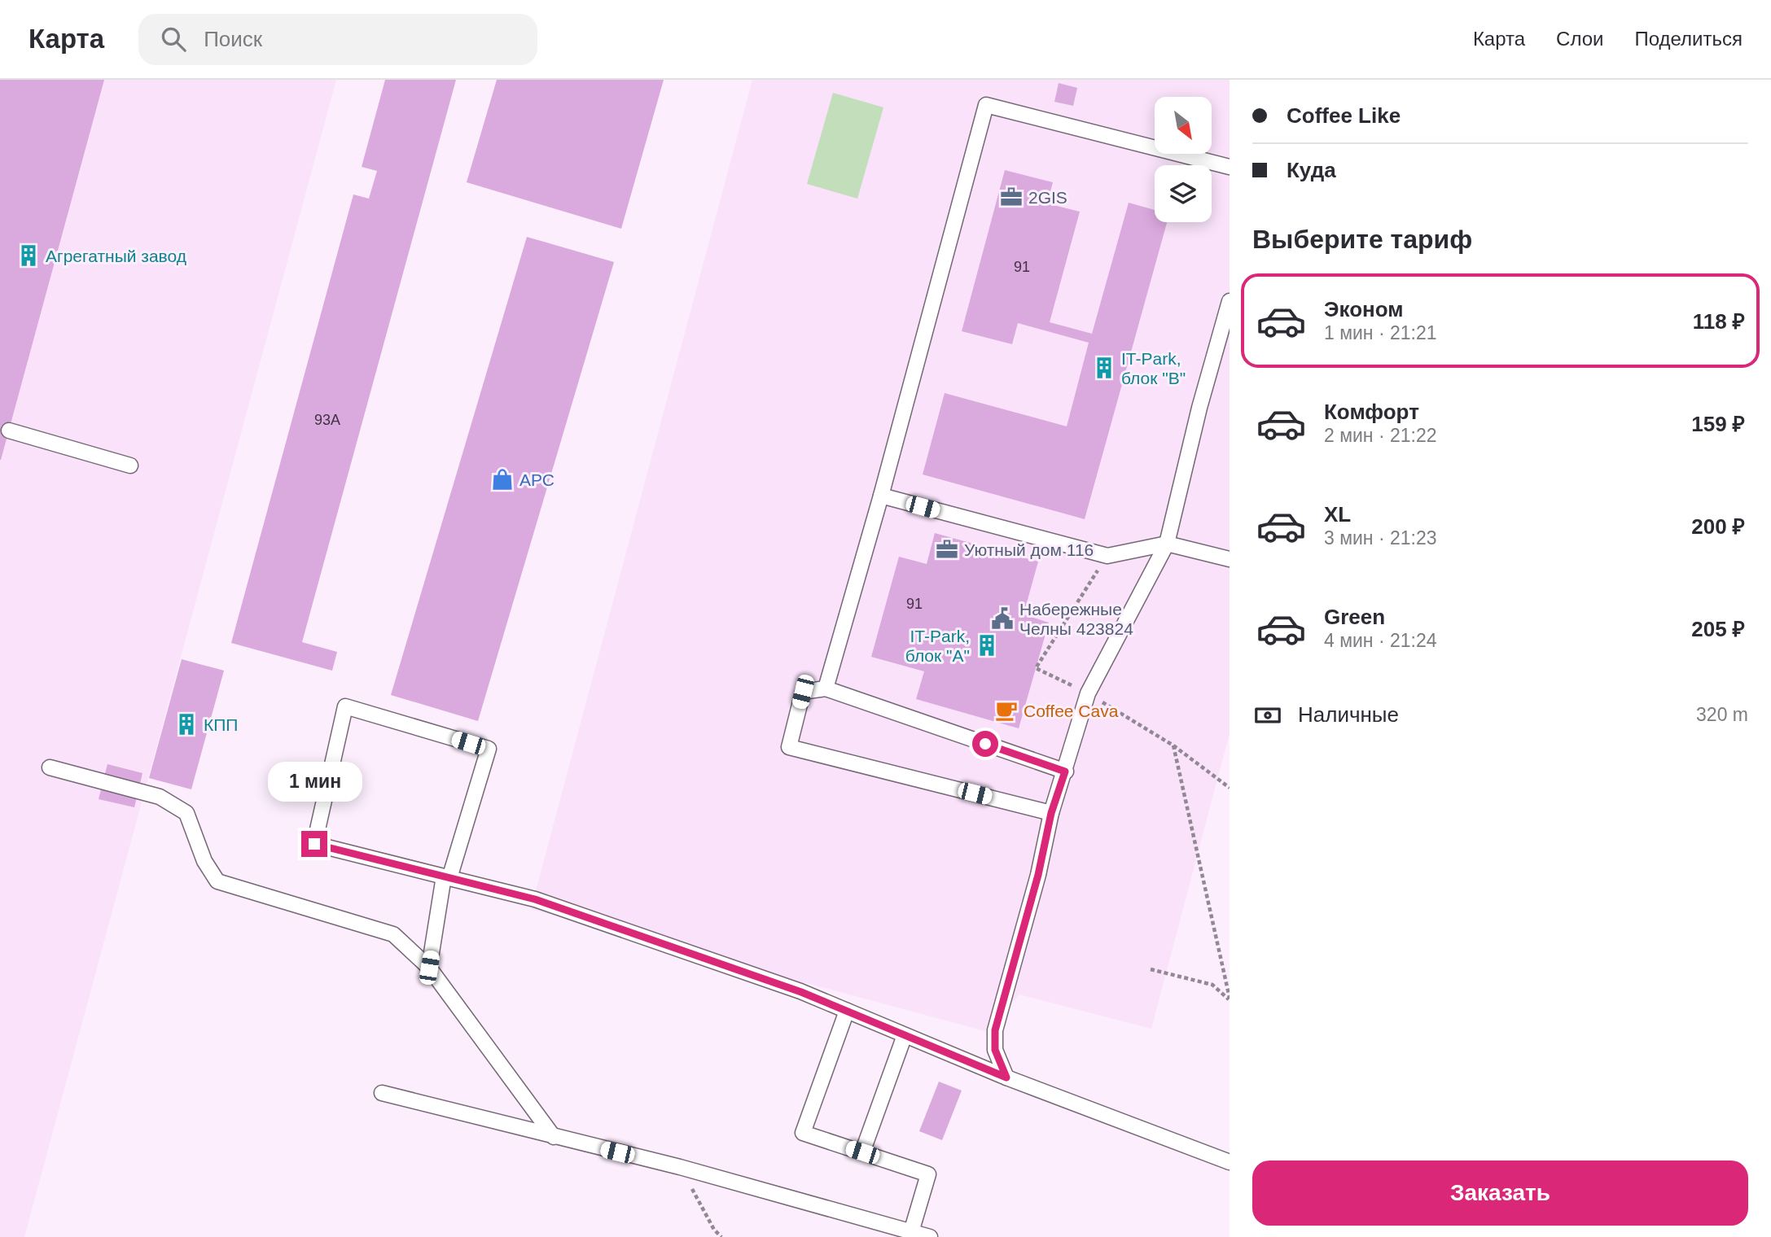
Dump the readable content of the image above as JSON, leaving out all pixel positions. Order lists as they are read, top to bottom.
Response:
{
  "places": {
    "office": ["2GIS", "Уютный дом 116"],
    "building": [
      "Агрегатный завод",
      "IT-Park, блок \"В\"",
      "IT-Park, блок \"А\"",
      "КПП"
    ],
    "shop": ["АРС"],
    "public building": ["Набережные Челны 423824"],
    "cafe": ["Coffee Cava"]
  },
  "house_numbers": ["91", "93А", "91"],
  "north": "bottom right",
  "page": {
    "header": "Карта",
    "search": "Поиск",
    "nav": ["Карта", "Слои", "Поделиться"],
    "banner": ["Coffee Like", "Куда"],
    "heading": "Выберите тариф",
    "list": [
      {
        "name": "Эконом",
        "note": "1 мин · 21:21",
        "value": "118 ₽"
      },
      {
        "name": "Комфорт",
        "note": "2 мин · 21:22",
        "value": "159 ₽"
      },
      {
        "name": "XL",
        "note": "3 мин · 21:23",
        "value": "200 ₽"
      },
      {
        "name": "Green",
        "note": "4 мин · 21:24",
        "value": "205 ₽"
      }
    ],
    "pay": ["Наличные", "320 m"],
    "bubble": "1 мин",
    "buttons": "Заказать"
  }
}
